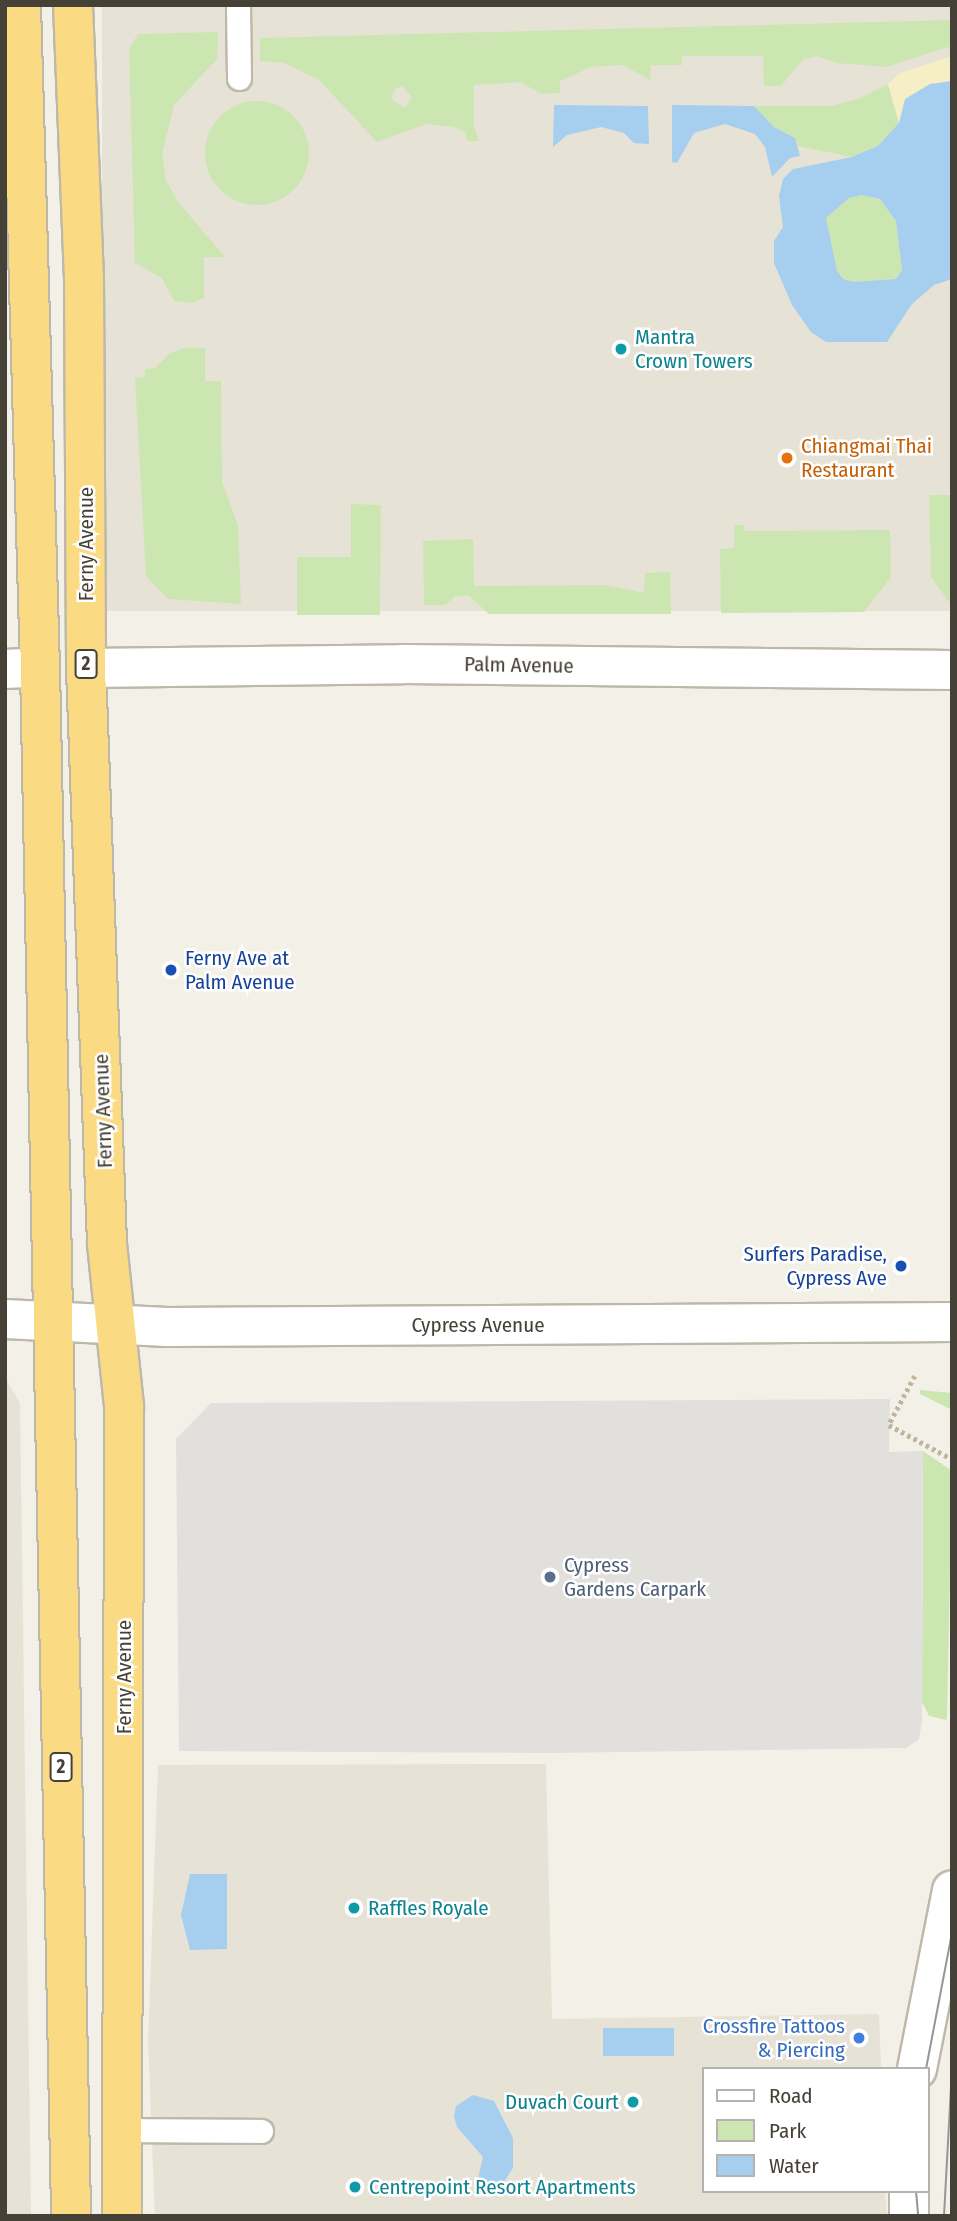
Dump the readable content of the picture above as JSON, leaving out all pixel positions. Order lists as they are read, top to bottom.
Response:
{
  "streets": {
    "highway": ["Ferny Avenue", "2"],
    "street": ["Palm Avenue", "Cypress Avenue"]
  },
  "crossings": [
    ["Ferny Avenue", "Palm Avenue"],
    ["Ferny Avenue", "Cypress Avenue"],
    ["2", "Cypress Avenue"]
  ],
  "places": [
    "Mantra Crown Towers",
    "Chiangmai Thai Restaurant",
    "Ferny Ave at Palm Avenue",
    "Surfers Paradise, Cypress Ave",
    "Cypress Gardens Carpark",
    "Raffles Royale",
    "Crossfire Tattoos & Piercing",
    "Duvach Court",
    "Centrepoint Resort Apartments"
  ],
  "legend": ["Road", "Park", "Water"]
}
